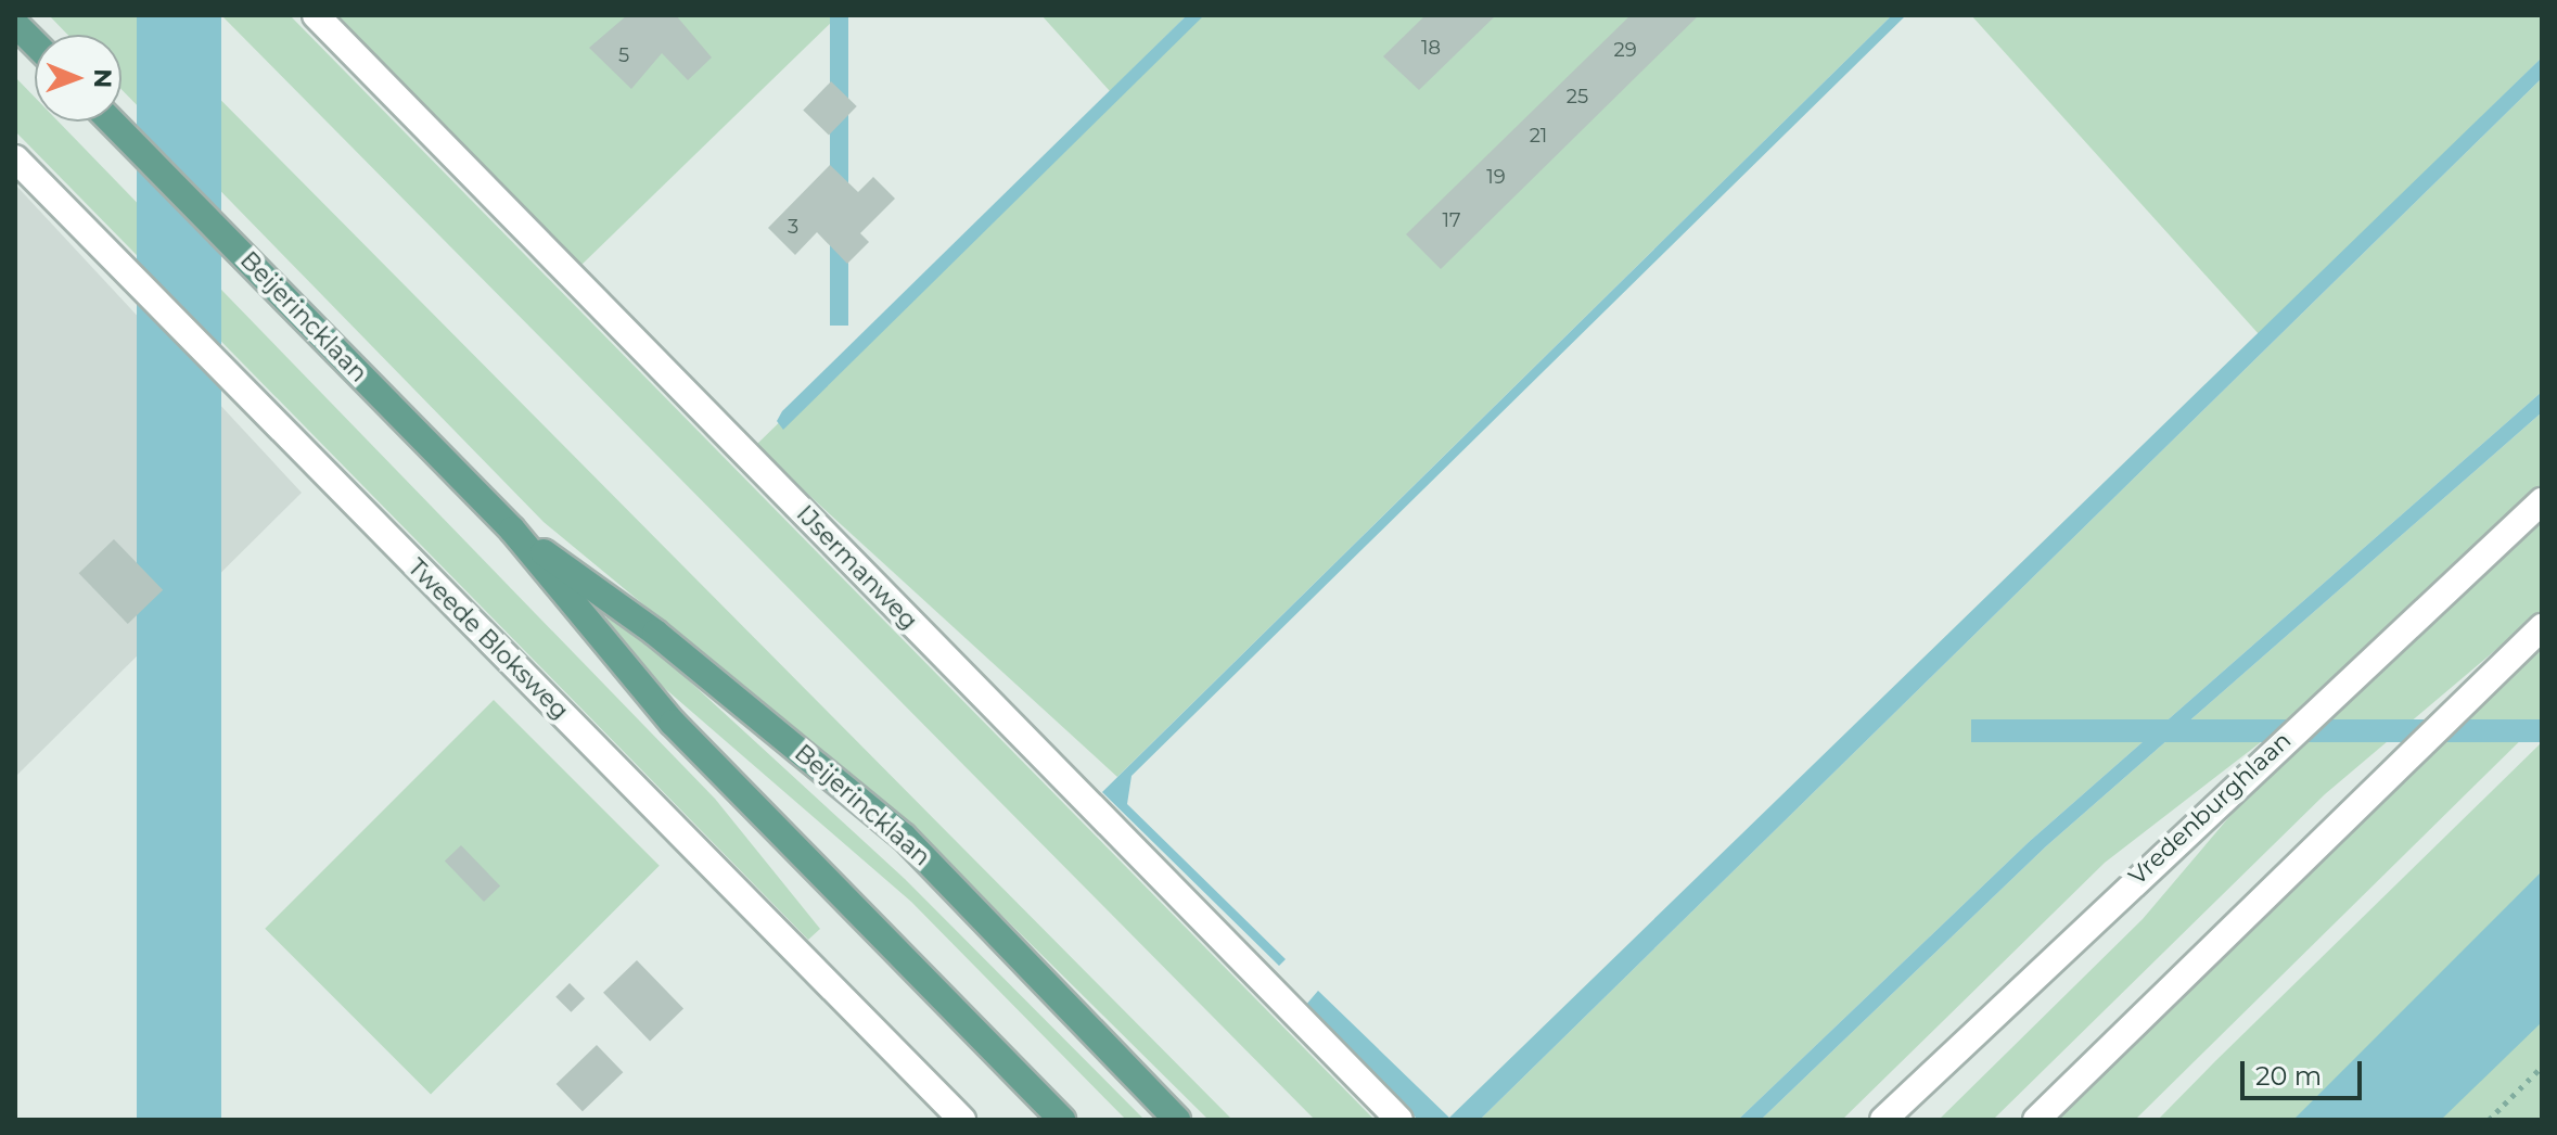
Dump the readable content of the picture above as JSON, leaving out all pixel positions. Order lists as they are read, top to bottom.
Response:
{
  "streets": {
    "main road": ["Beijerincklaan"],
    "street": ["IJsermanweg", "Tweede Bloksweg", "Vredenburghlaan"]
  },
  "house_numbers": [
    "18",
    "29",
    "5",
    "25",
    "21",
    "19",
    "17",
    "3"
  ],
  "scale_bar": "20 m",
  "north": "right"
}
